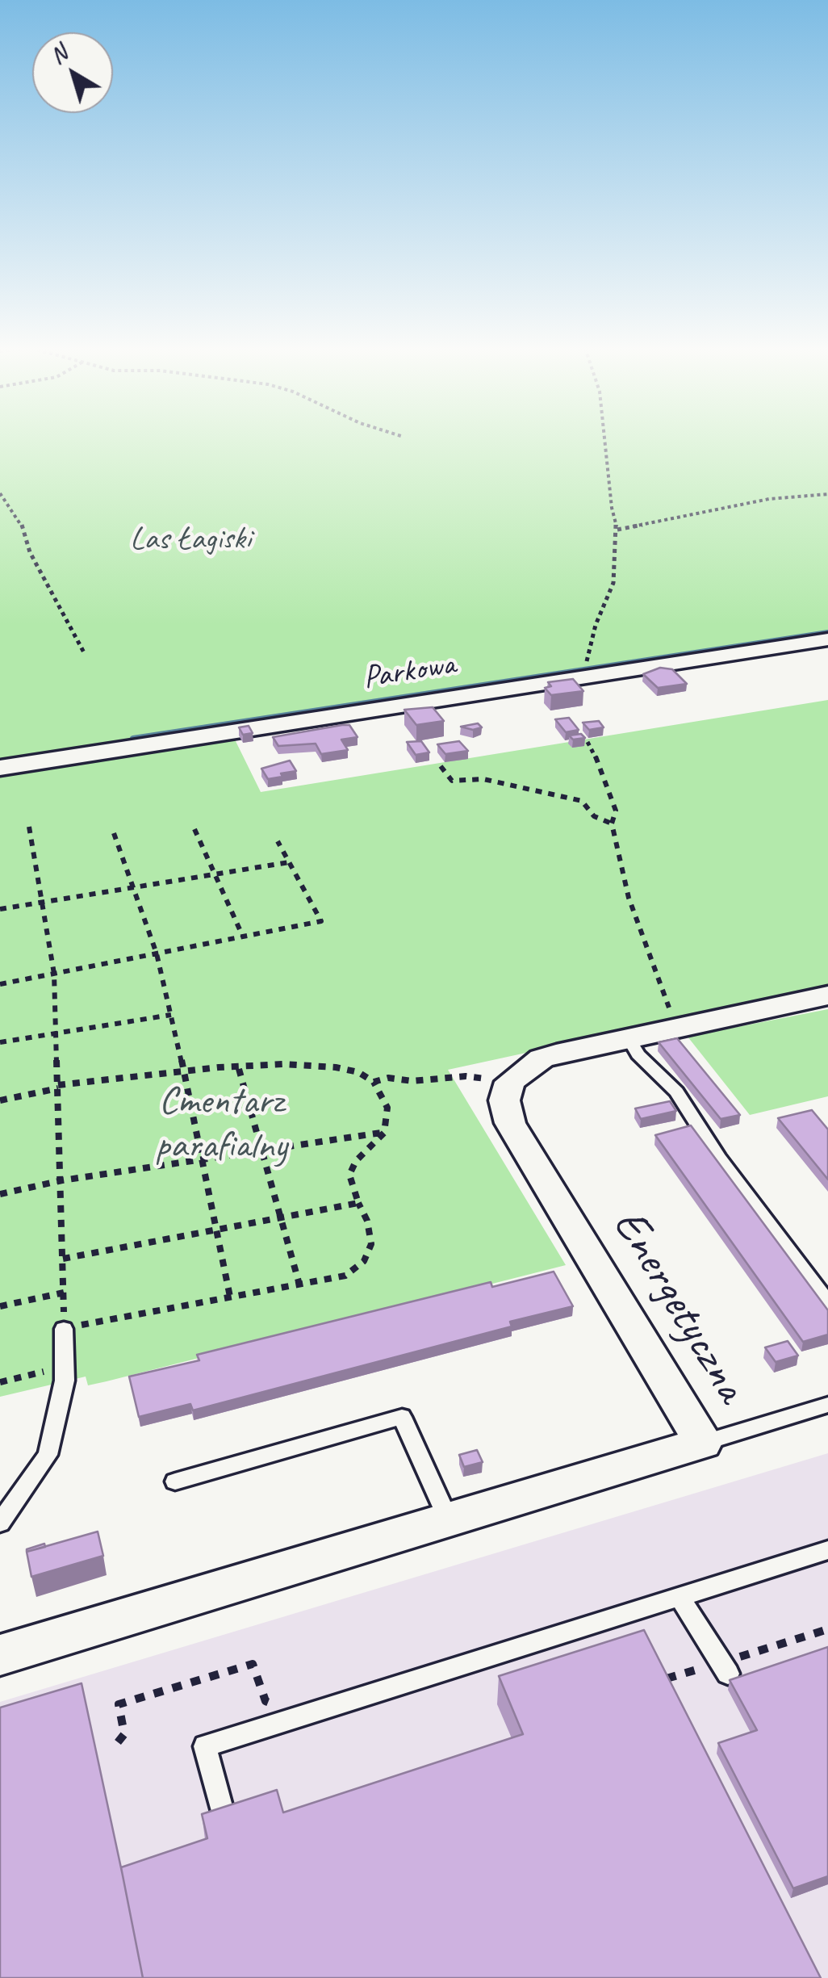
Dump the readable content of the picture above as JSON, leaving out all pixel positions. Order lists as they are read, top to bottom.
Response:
{
  "streets": {
    "street": ["Parkowa", "Energetyczna"]
  },
  "parks": ["Las Łagiski", "Cmentarz parafialny"],
  "north": "top left"
}
